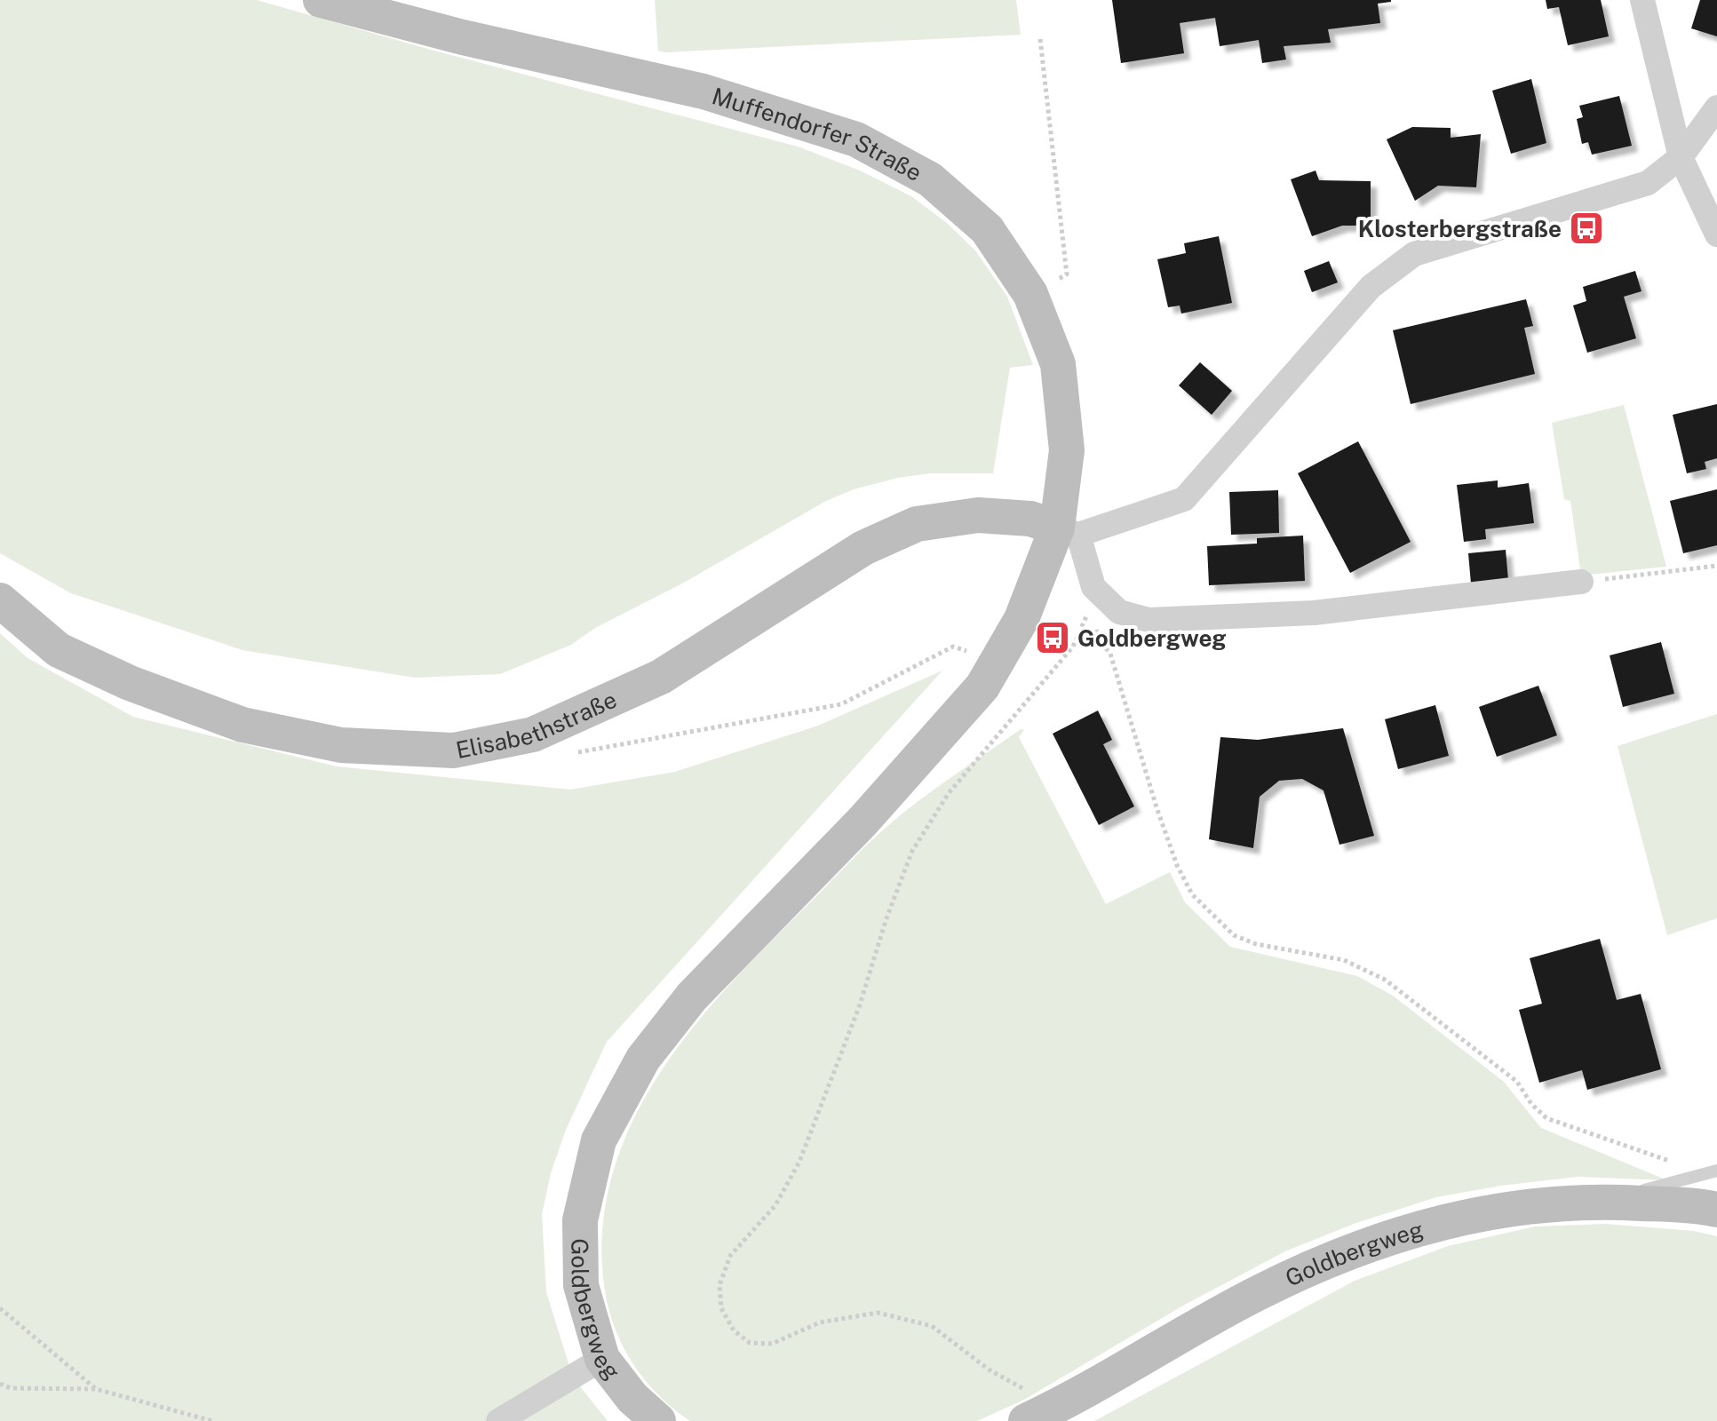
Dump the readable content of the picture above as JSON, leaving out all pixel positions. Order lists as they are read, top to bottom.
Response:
{
  "streets": {
    "street": ["Muffendorfer Straße", "Elisabethstraße", "Goldbergweg"]
  },
  "crossings": [
    ["Muffendorfer Straße", "Elisabethstraße"],
    ["Muffendorfer Straße", "Goldbergweg"],
    ["Elisabethstraße", "Goldbergweg"]
  ],
  "places": {
    "bus stop": ["Klosterbergstraße", "Goldbergweg"]
  }
}
